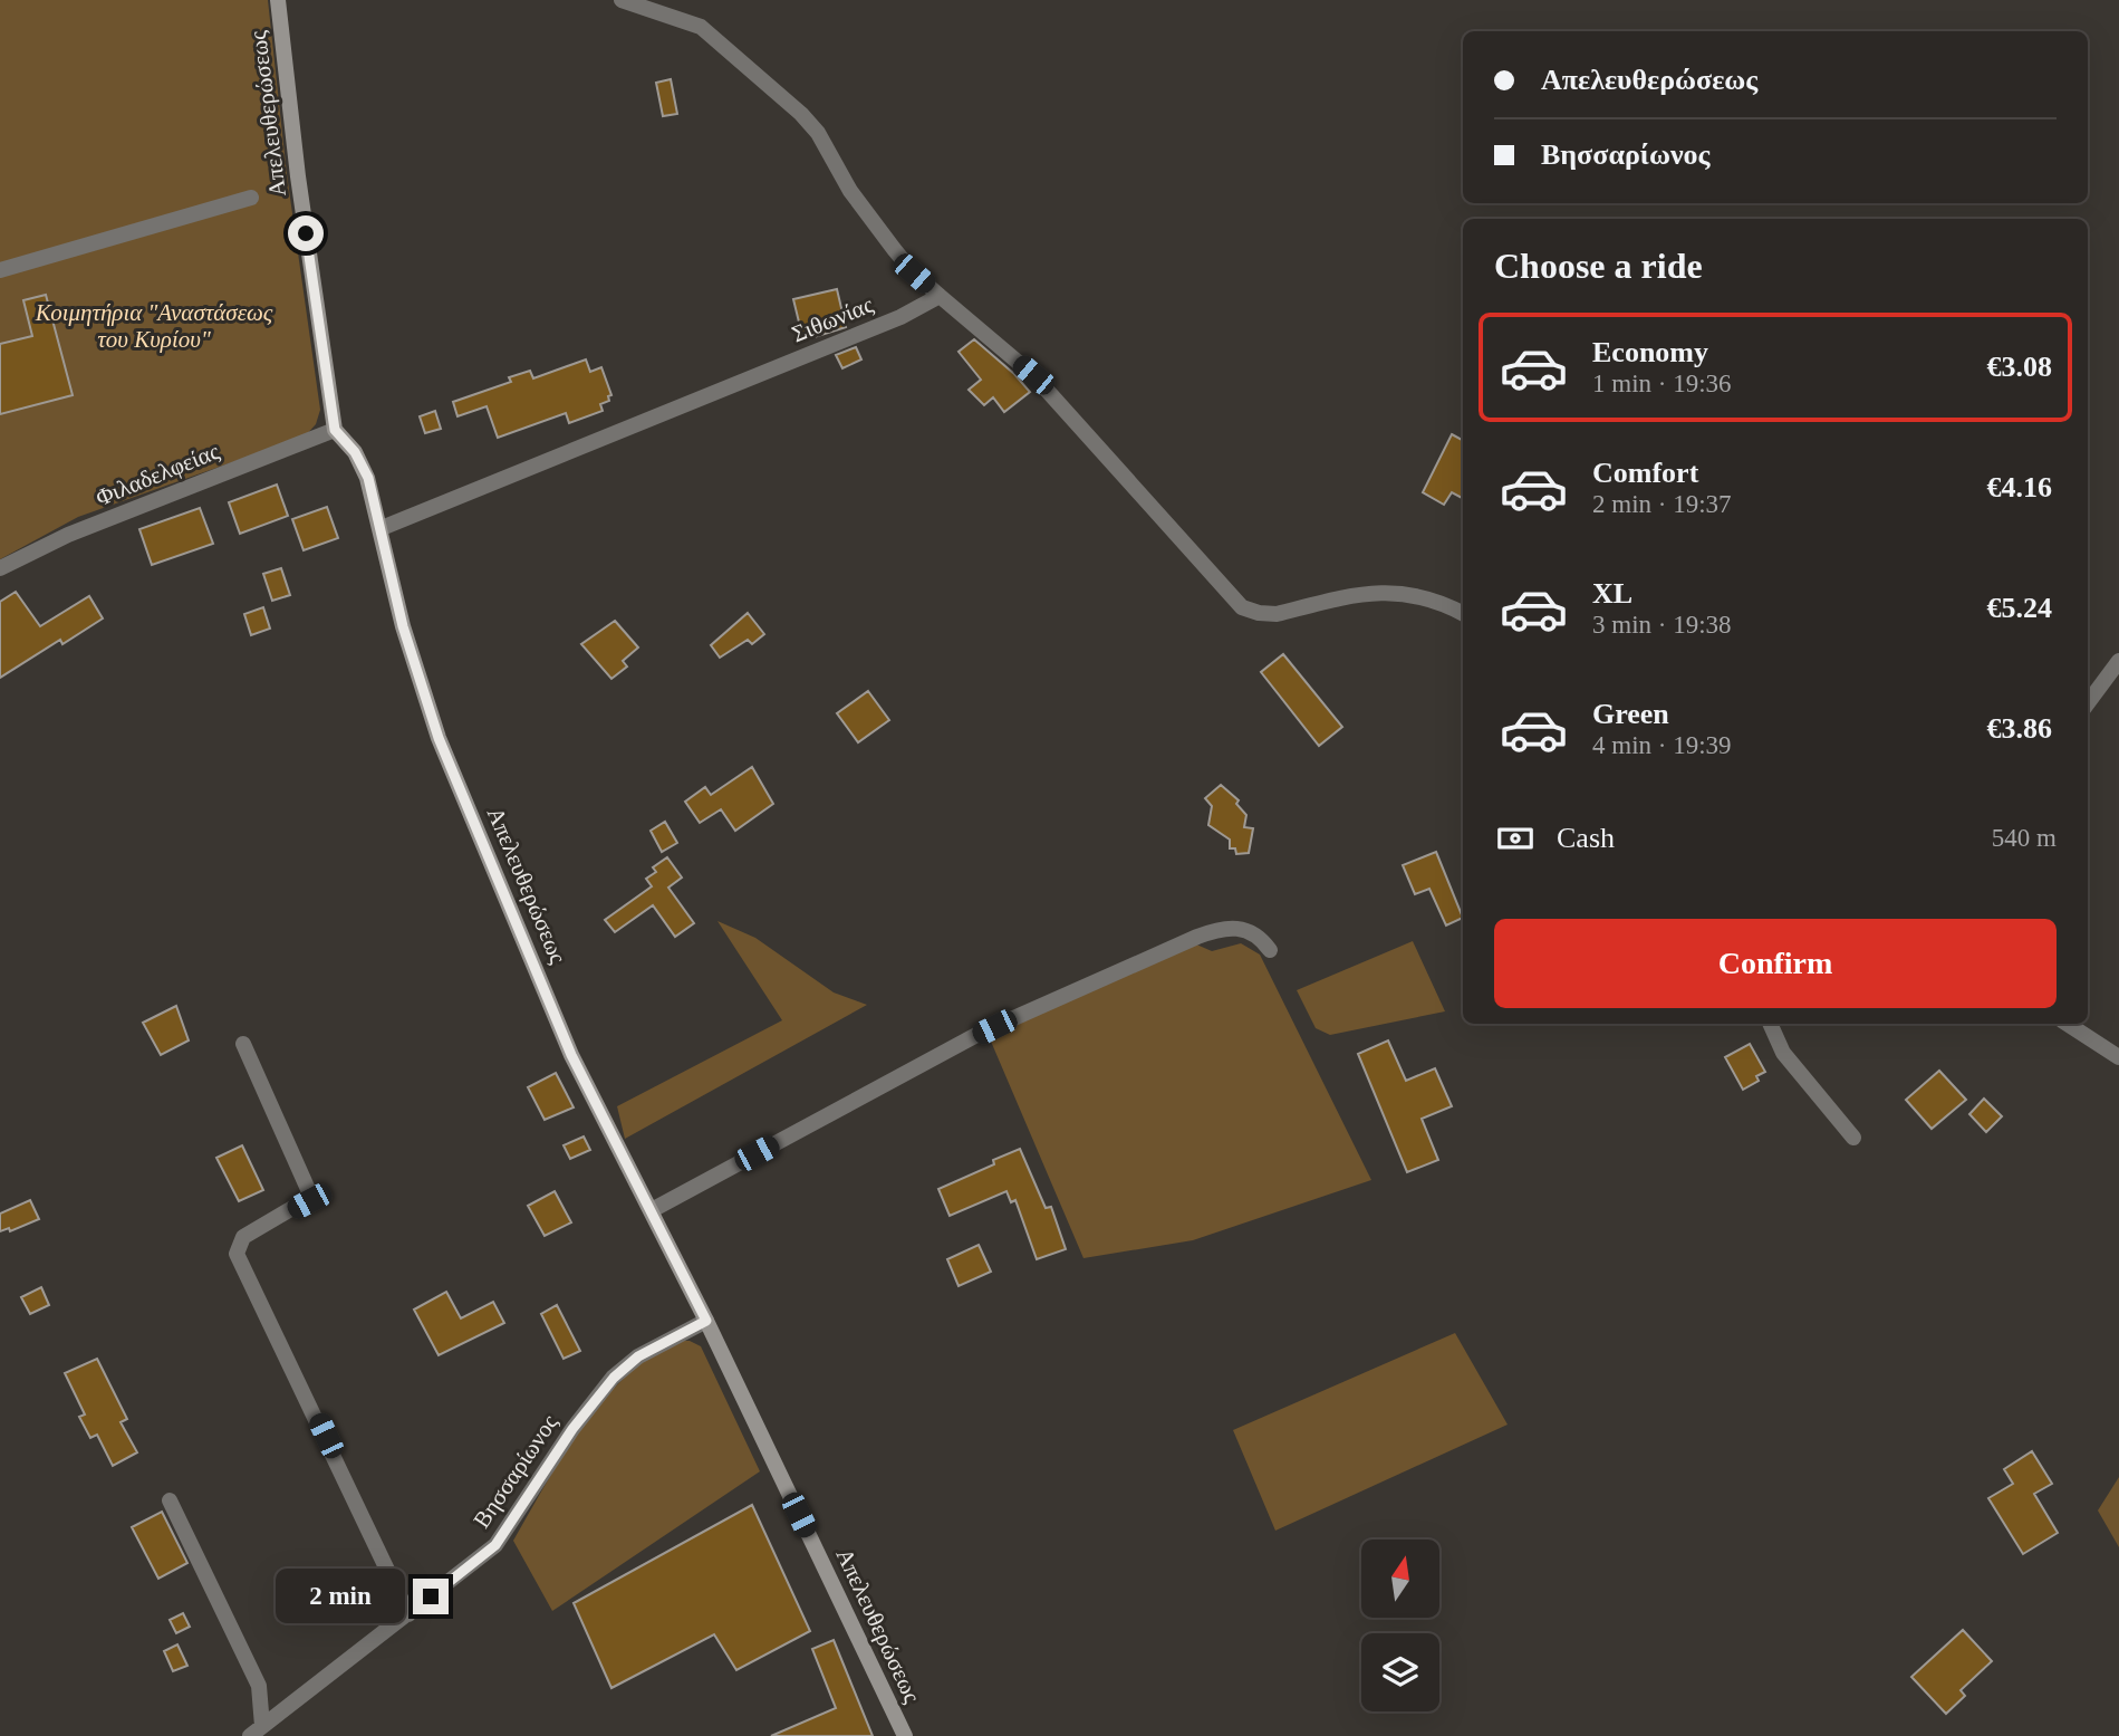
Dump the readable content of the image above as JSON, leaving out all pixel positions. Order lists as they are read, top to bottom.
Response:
{
  "streets": {
    "street": [
      "Απελευθερώσεως",
      "Σιθωνίας",
      "Φιλαδελφείας",
      "Βησσαρίωνος"
    ]
  },
  "crossings": [
    ["Απελευθερώσεως", "Σιθωνίας"],
    ["Απελευθερώσεως", "Φιλαδελφείας"],
    ["Απελευθερώσεως", "Βησσαρίωνος"]
  ],
  "parks": ["Κοιμητήρια \"Αναστάσεως του Κυρίου\""],
  "north": "top",
  "page": {
    "banner": ["Απελευθερώσεως", "Βησσαρίωνος"],
    "heading": "Choose a ride",
    "list": [
      {
        "name": "Economy",
        "note": "1 min · 19:36",
        "value": "€3.08"
      },
      {
        "name": "Comfort",
        "note": "2 min · 19:37",
        "value": "€4.16"
      },
      {
        "name": "XL",
        "note": "3 min · 19:38",
        "value": "€5.24"
      },
      {
        "name": "Green",
        "note": "4 min · 19:39",
        "value": "€3.86"
      }
    ],
    "pay": ["Cash", "540 m"],
    "buttons": "Confirm",
    "bubble": "2 min"
  }
}
